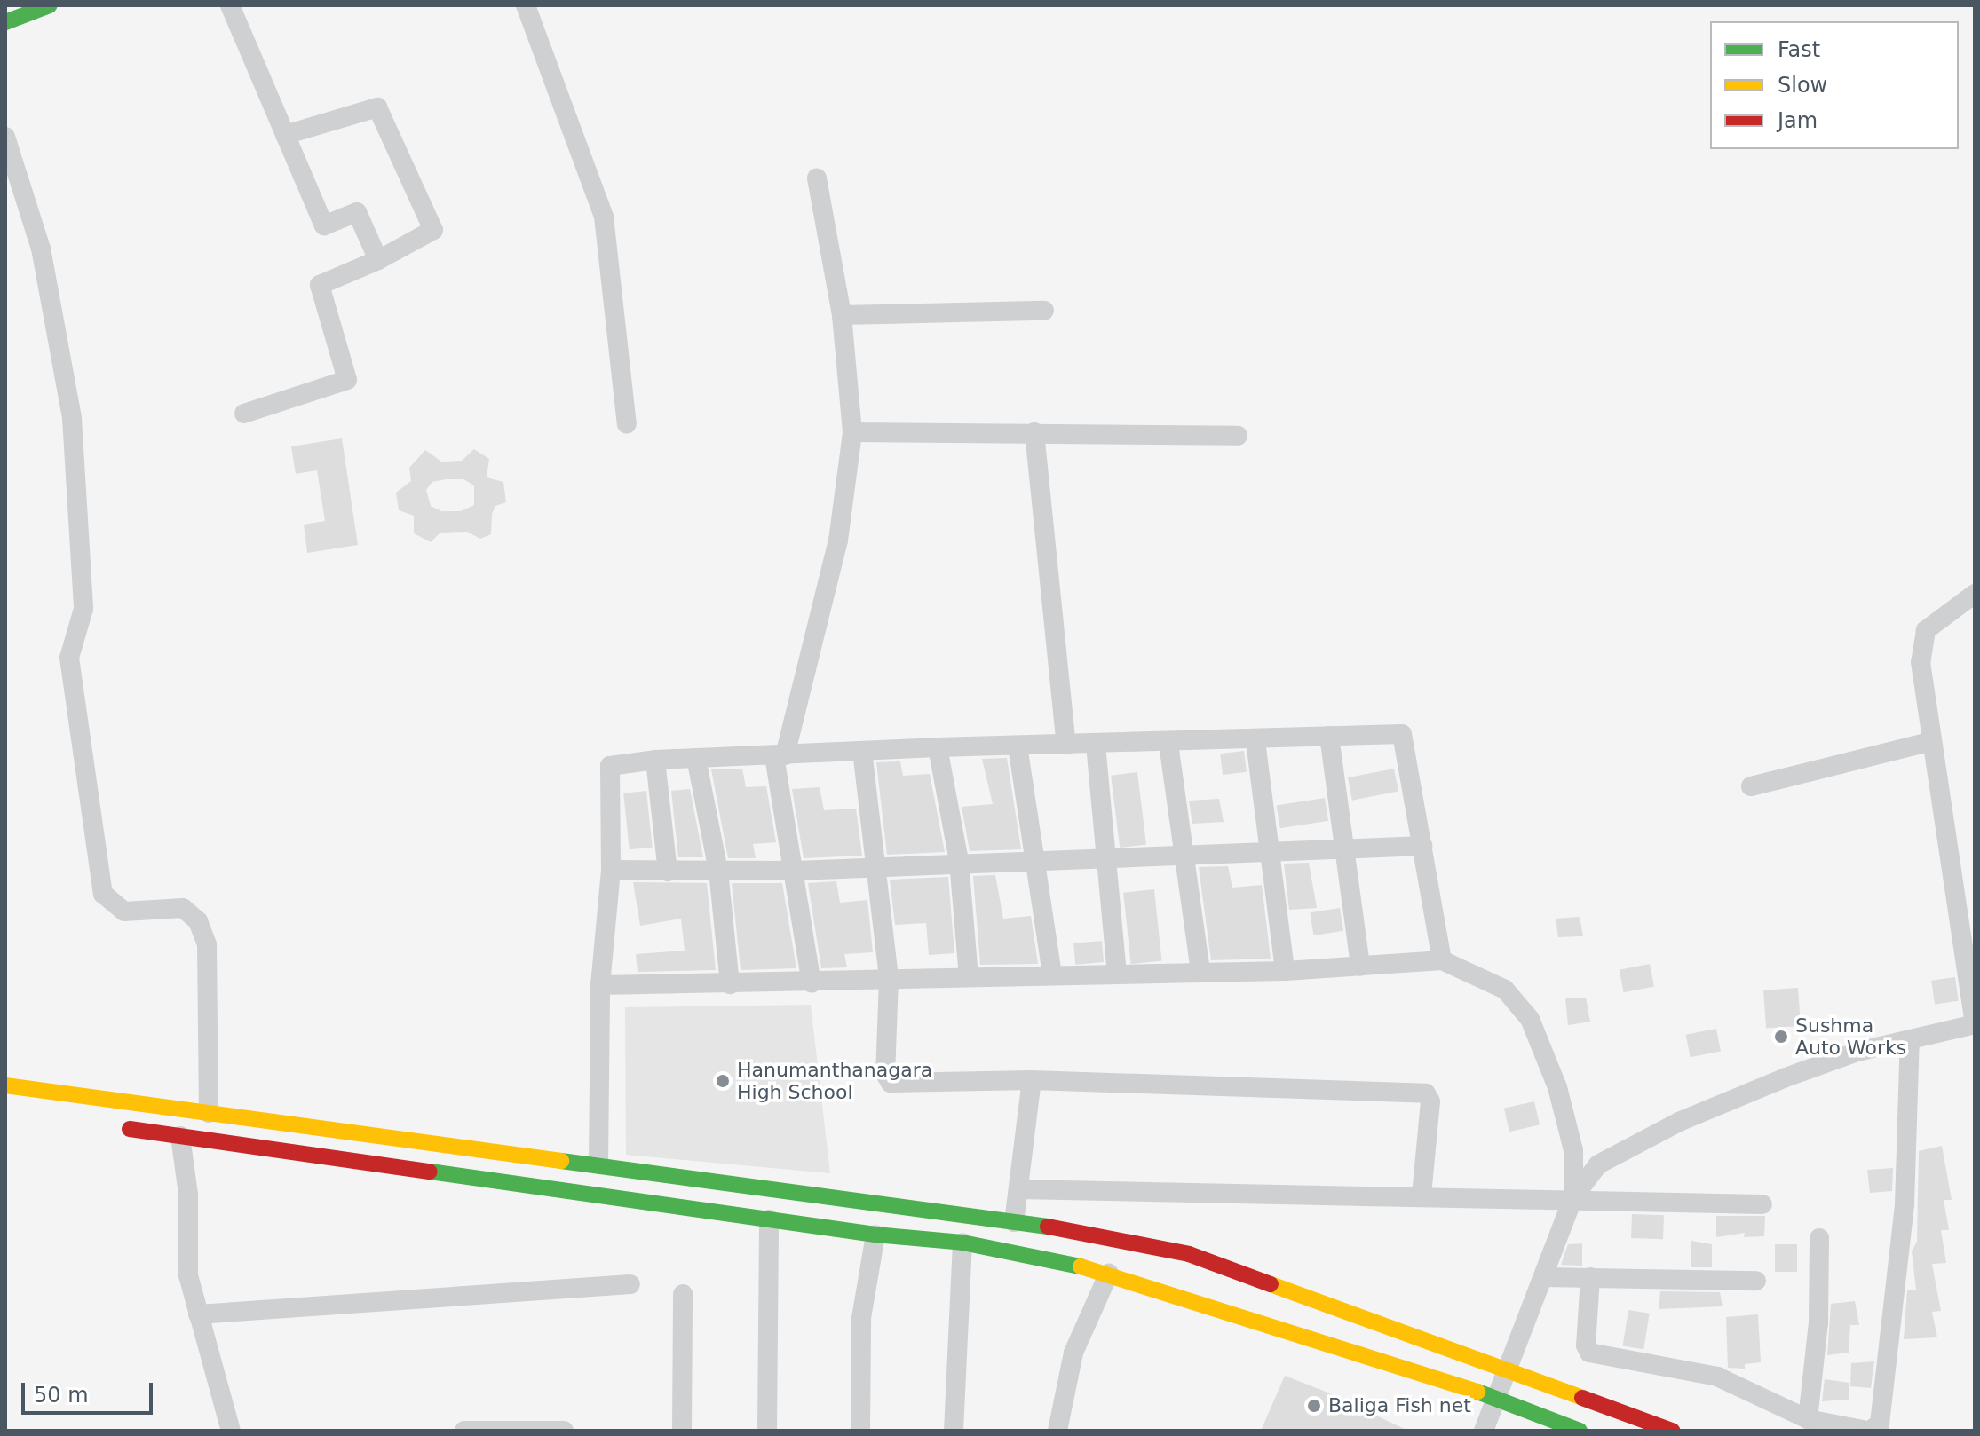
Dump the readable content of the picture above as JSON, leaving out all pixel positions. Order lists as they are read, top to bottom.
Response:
{
  "places": ["Sushma Auto Works", "Hanumanthanagara High School", "Baliga Fish net"],
  "legend": ["Fast", "Slow", "Jam"],
  "scale_bar": "50 m"
}
